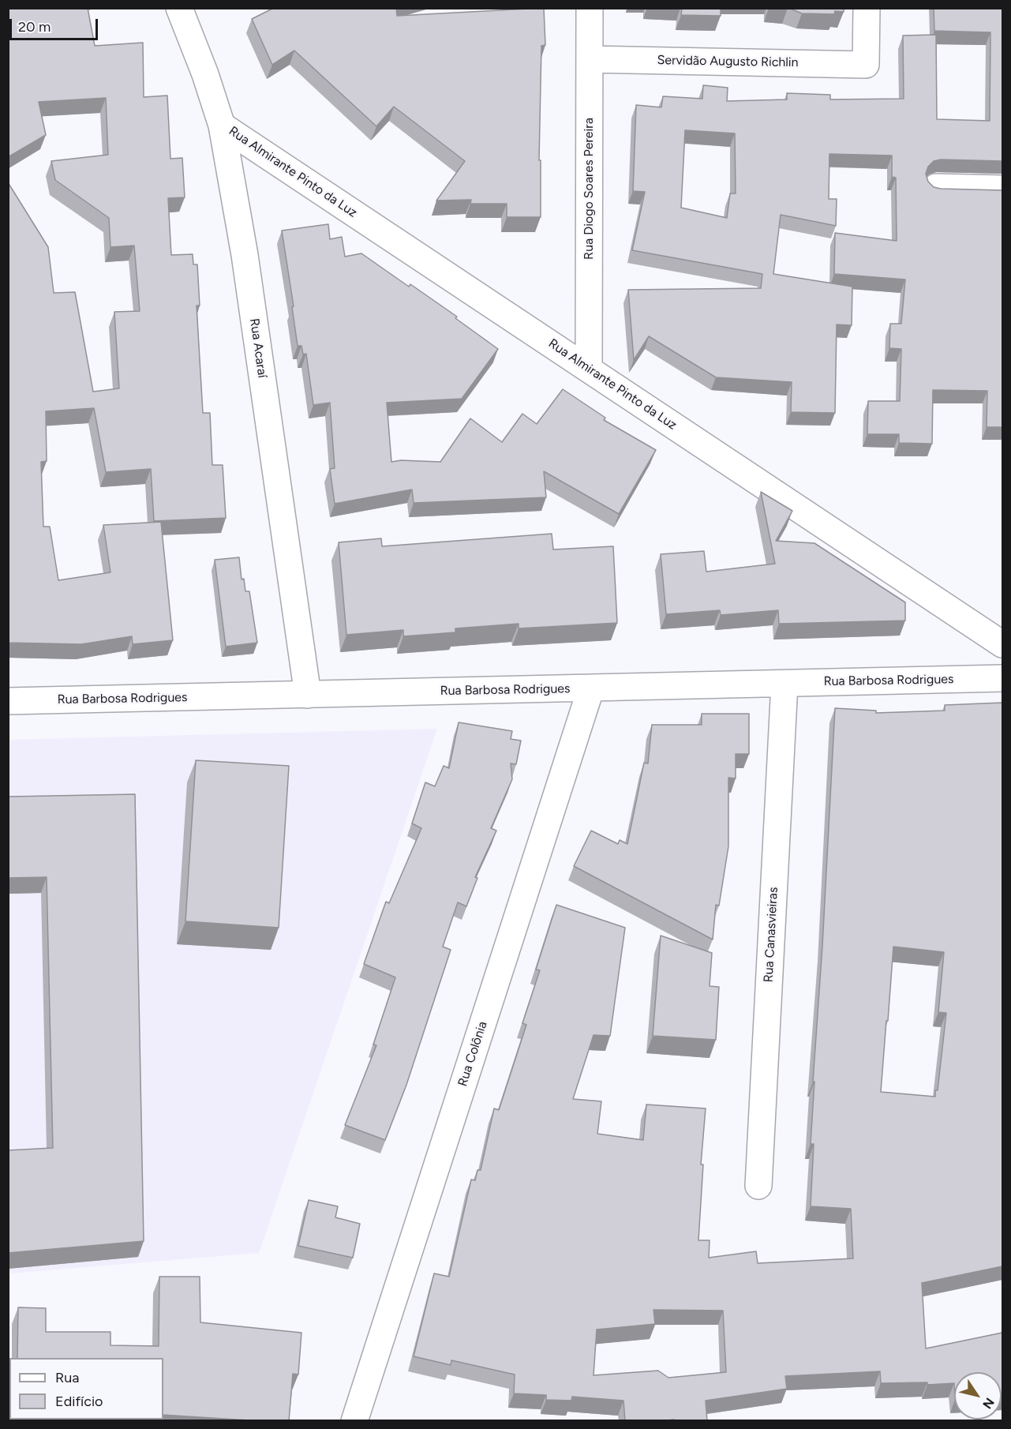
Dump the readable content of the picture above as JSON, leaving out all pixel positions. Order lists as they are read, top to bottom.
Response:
{
  "streets": {
    "street": [
      "Servidão Augusto Richlin",
      "Rua Almirante Pinto da Luz",
      "Rua Diogo Soares Pereira",
      "Rua Acaraí",
      "Rua Barbosa Rodrigues",
      "Rua Canasvieiras",
      "Rua Colônia"
    ]
  },
  "crossings": [
    ["Servidão Augusto Richlin", "Rua Diogo Soares Pereira"],
    ["Rua Almirante Pinto da Luz", "Rua Diogo Soares Pereira"],
    ["Rua Almirante Pinto da Luz", "Rua Acaraí"],
    ["Rua Acaraí", "Rua Barbosa Rodrigues"],
    ["Rua Barbosa Rodrigues", "Rua Canasvieiras"],
    ["Rua Barbosa Rodrigues", "Rua Colônia"]
  ],
  "legend": ["Rua", "Edifício"],
  "scale_bar": "20 m",
  "north": "bottom right"
}
